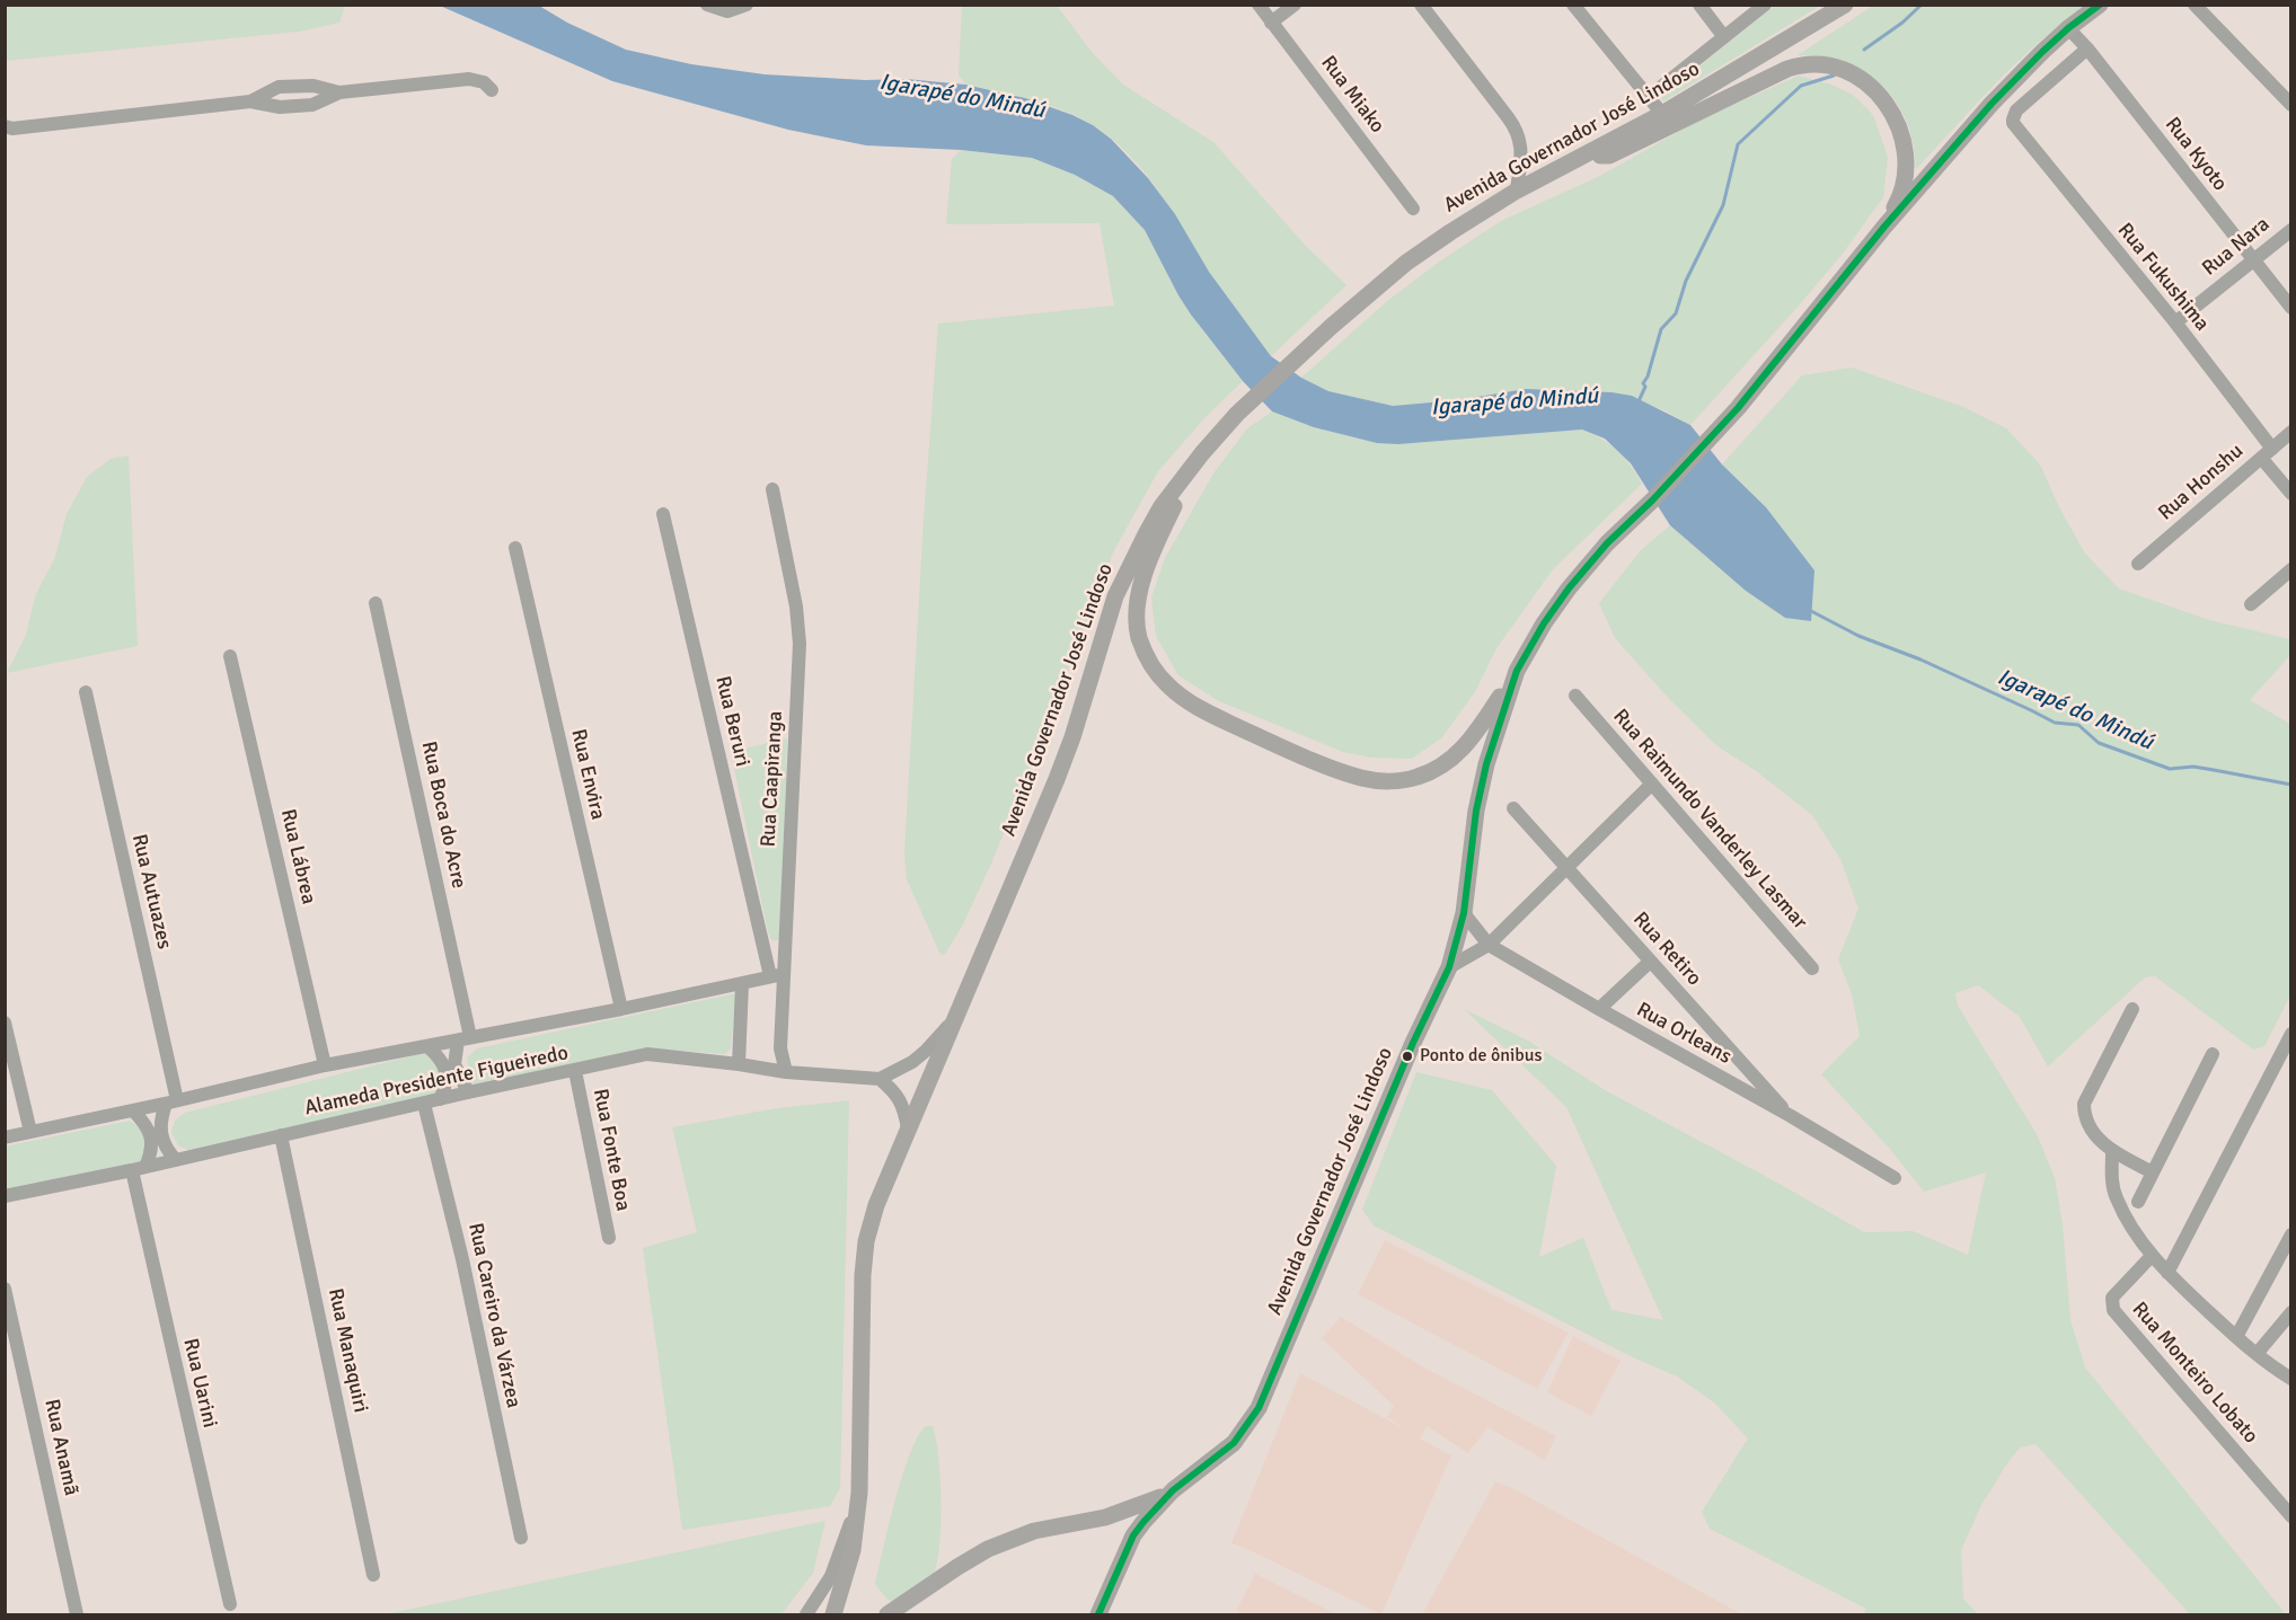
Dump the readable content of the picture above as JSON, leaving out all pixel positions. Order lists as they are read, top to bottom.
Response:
{
  "streets": {
    "main road": ["Avenida Governador José Lindoso"],
    "street": [
      "Rua Miako",
      "Rua Kyoto",
      "Rua Nara",
      "Rua Fukushima",
      "Rua Honshu",
      "Rua Beruri",
      "Rua Envira",
      "Rua Caapiranga",
      "Rua Boca do Acre",
      "Rua Raimundo Vanderley Lasmar",
      "Rua Lábrea",
      "Rua Autuazes",
      "Rua Retiro",
      "Rua Orleans",
      "Alameda Presidente Figueiredo",
      "Rua Fonte Boa",
      "Rua Careiro da Várzea",
      "Rua Manaquiri",
      "Rua Monteiro Lobato",
      "Rua Uarini",
      "Rua Anamã"
    ]
  },
  "crossings": [
    ["Avenida Governador José Lindoso", "Rua Kyoto"],
    ["Avenida Governador José Lindoso", "Rua Orleans"],
    ["Rua Kyoto", "Rua Nara"],
    ["Rua Kyoto", "Rua Fukushima"],
    ["Rua Nara", "Rua Fukushima"],
    ["Rua Fukushima", "Rua Honshu"],
    ["Rua Beruri", "Rua Caapiranga"],
    ["Rua Beruri", "Alameda Presidente Figueiredo"],
    ["Rua Envira", "Alameda Presidente Figueiredo"],
    ["Rua Caapiranga", "Alameda Presidente Figueiredo"],
    ["Rua Boca do Acre", "Alameda Presidente Figueiredo"],
    ["Rua Lábrea", "Alameda Presidente Figueiredo"],
    ["Rua Autuazes", "Alameda Presidente Figueiredo"],
    ["Rua Retiro", "Rua Orleans"],
    ["Alameda Presidente Figueiredo", "Rua Fonte Boa"],
    ["Alameda Presidente Figueiredo", "Rua Careiro da Várzea"],
    ["Alameda Presidente Figueiredo", "Rua Manaquiri"],
    ["Alameda Presidente Figueiredo", "Rua Uarini"]
  ],
  "water": ["Igarapé do Mindú"],
  "places": ["Ponto de ônibus"]
}
